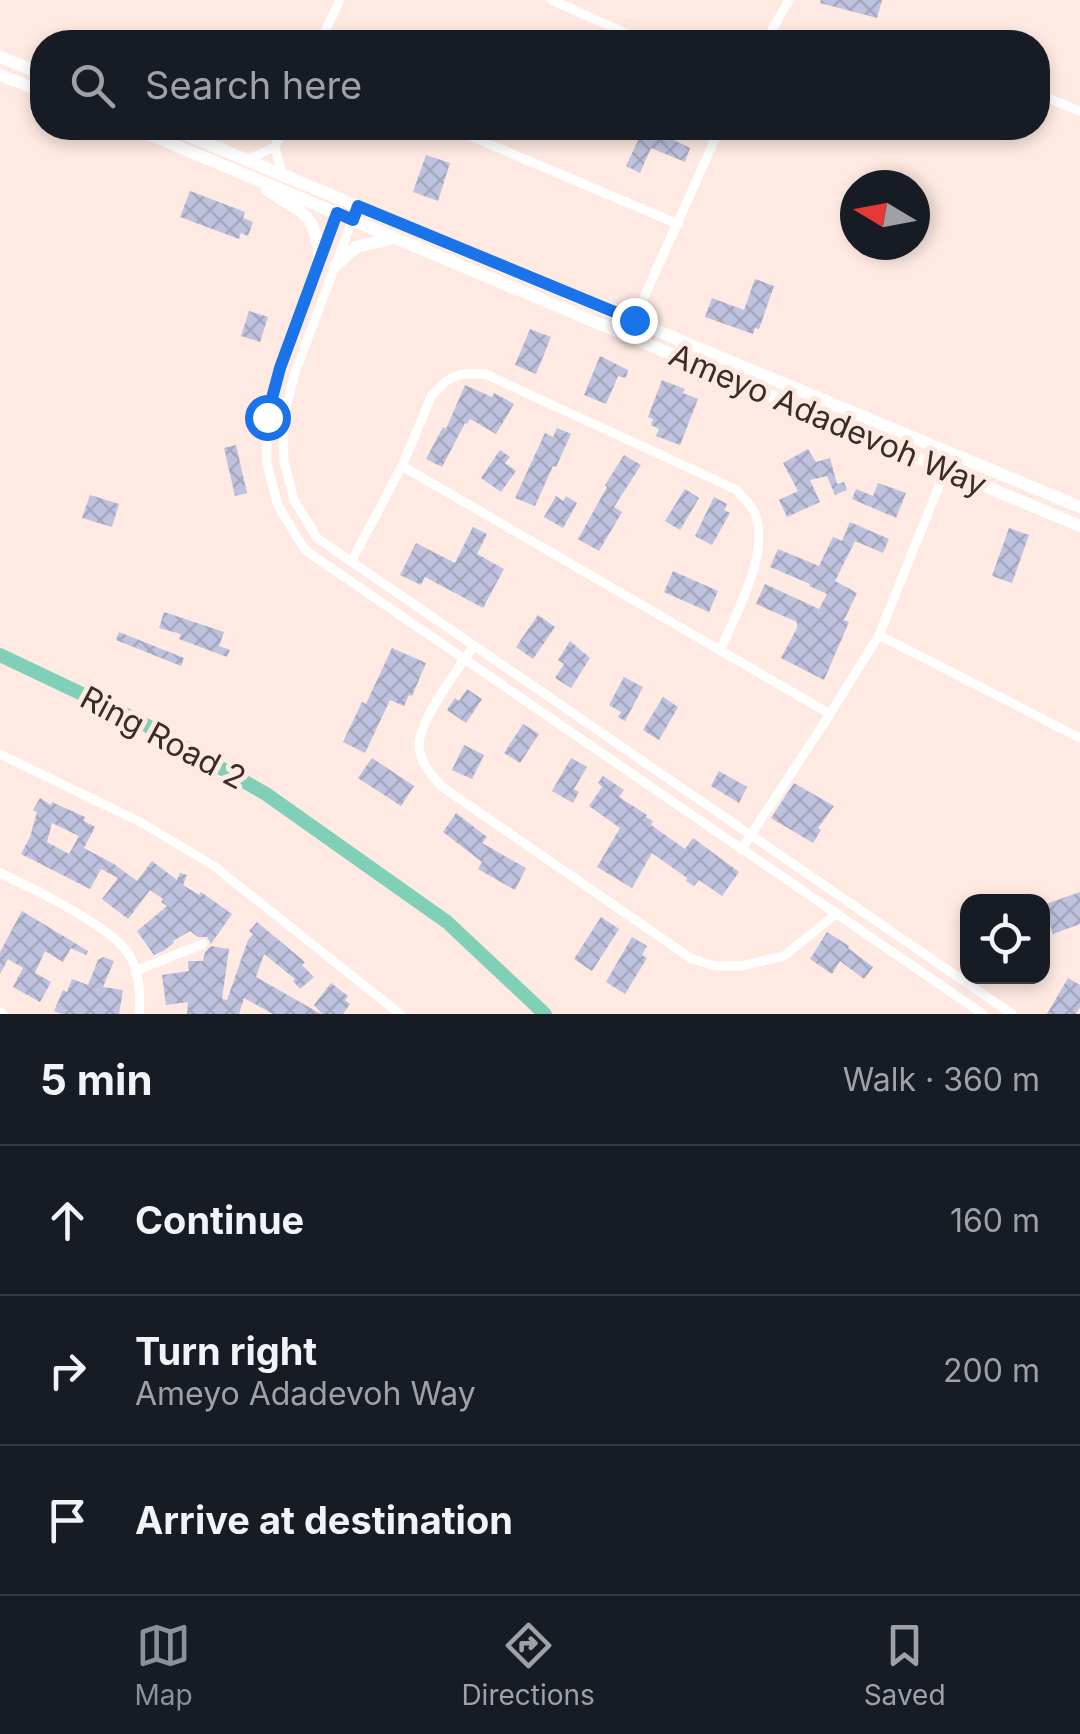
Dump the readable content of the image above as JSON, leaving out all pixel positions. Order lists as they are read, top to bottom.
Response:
{
  "streets": {
    "main road": ["Ring Road 2"],
    "street": ["Ameyo Adadevoh Way"]
  },
  "north": "left",
  "page": {
    "search": "Search here",
    "heading": ["5 min", "Walk · 360 m"],
    "list": [
      ["Continue", "160 m"],
      ["Turn right", "Ameyo Adadevoh Way", "200 m"],
      "Arrive at destination"
    ],
    "nav": ["Map", "Directions", "Saved"]
  }
}
